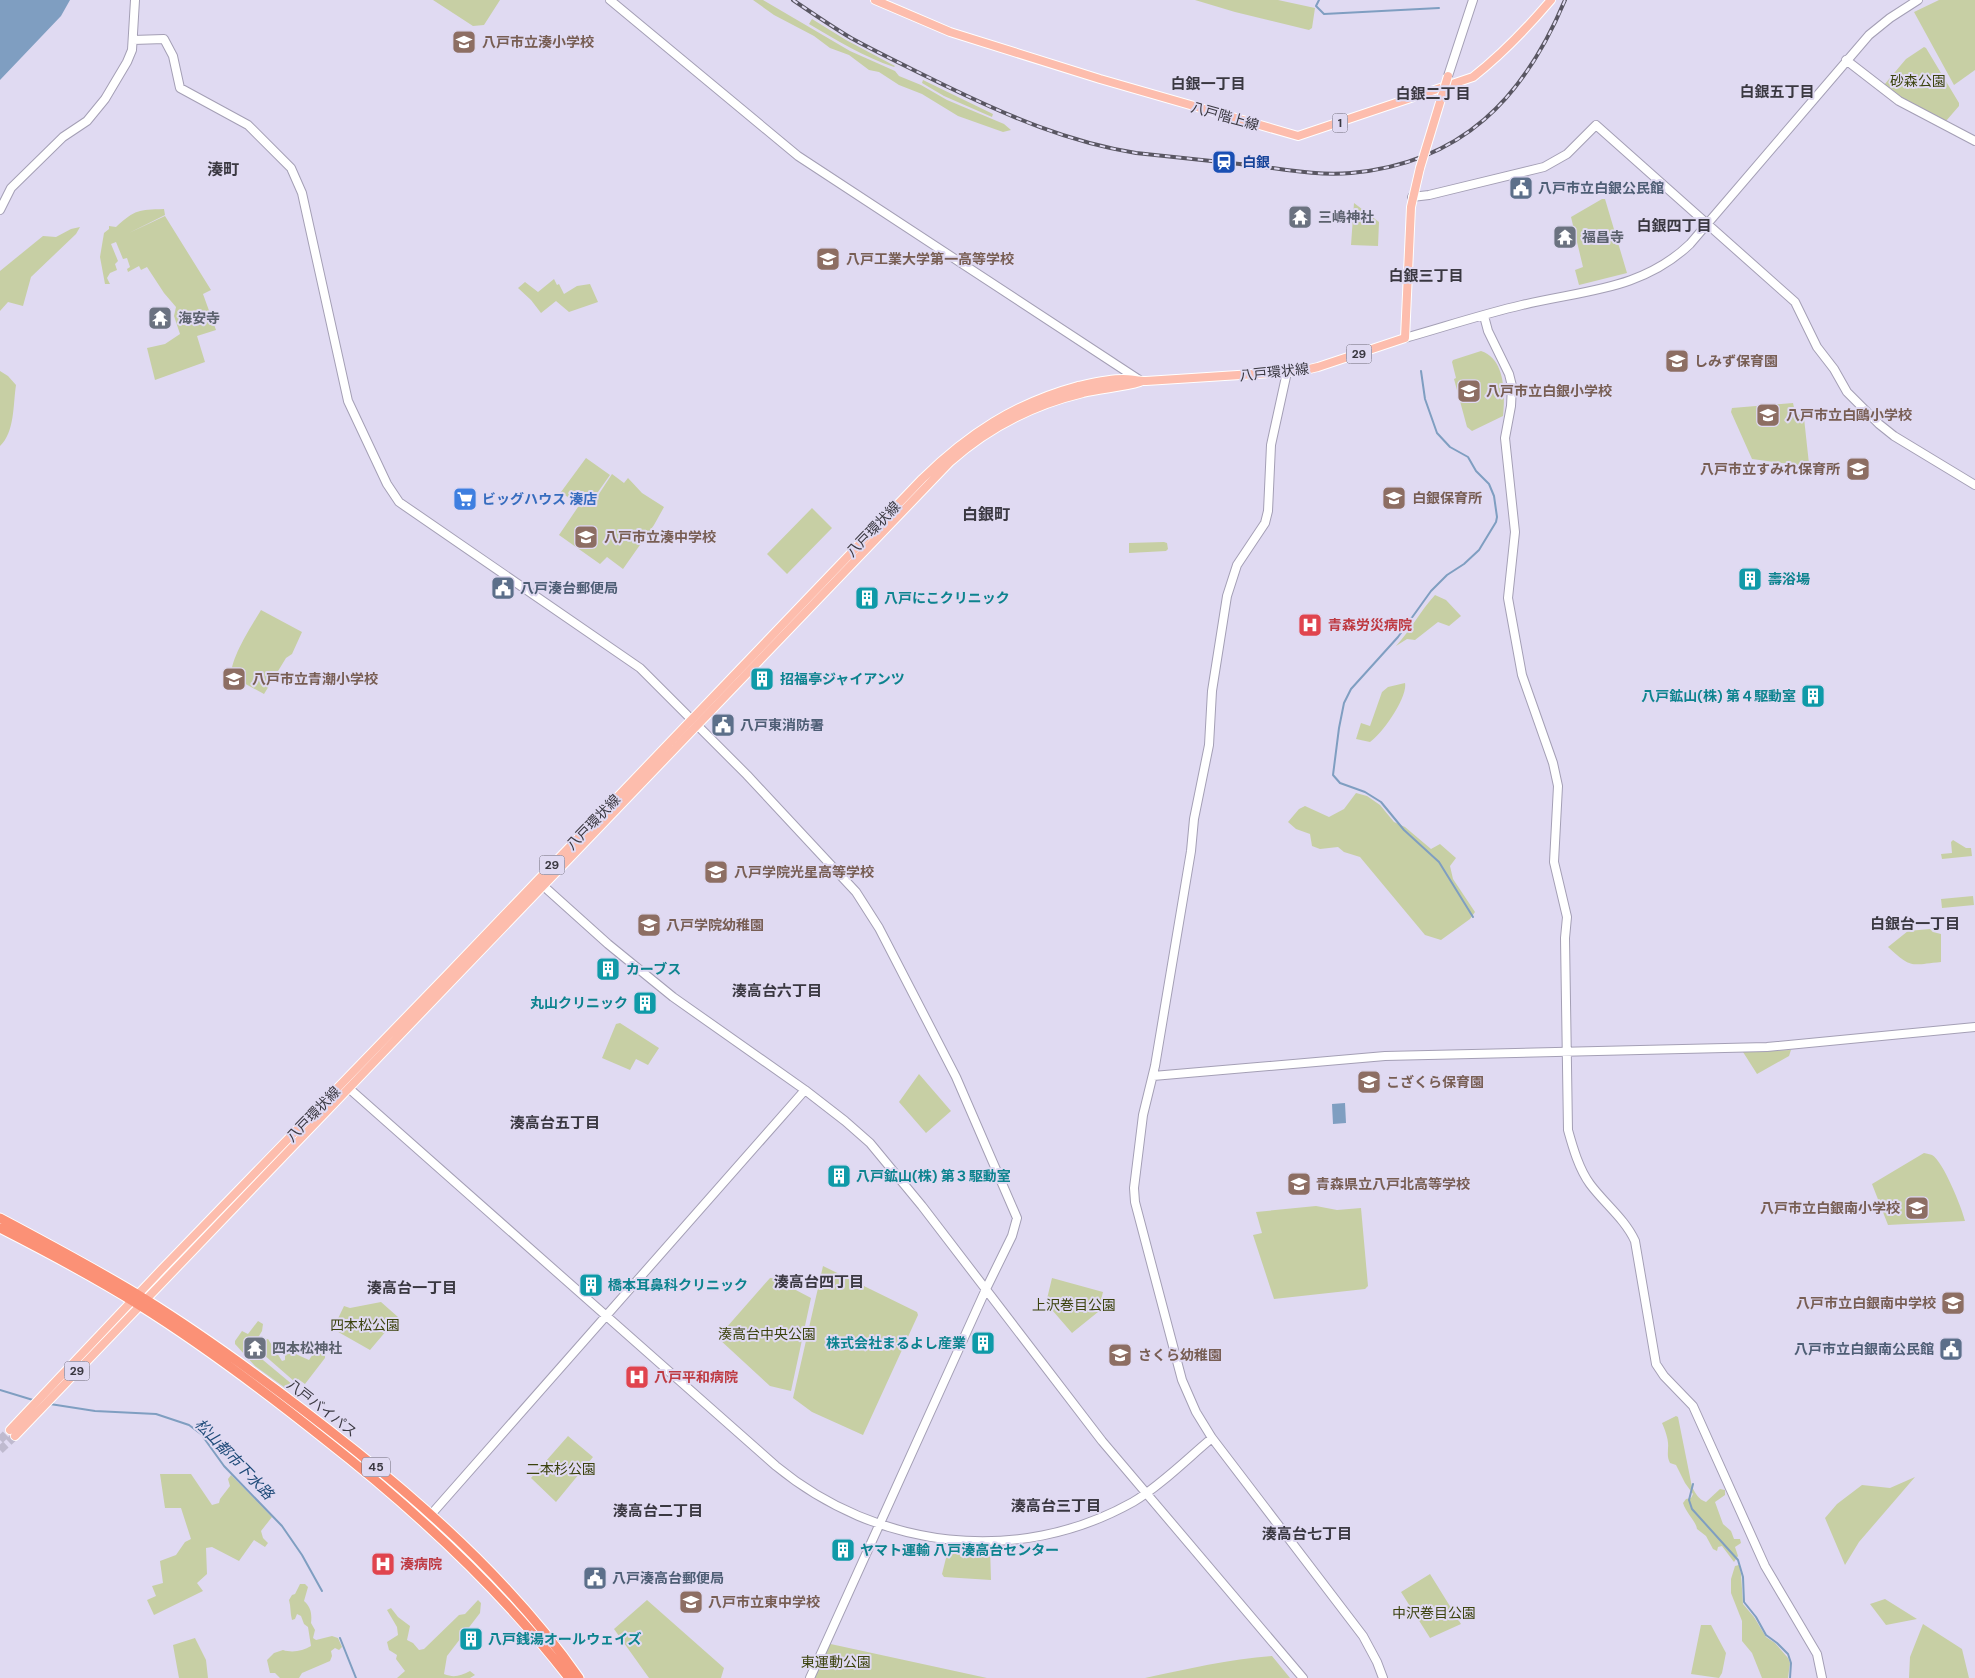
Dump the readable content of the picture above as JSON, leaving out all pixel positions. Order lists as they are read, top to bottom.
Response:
{
  "streets": {
    "highway": ["八戸バイパス", "45"],
    "main road": [
      "八戸階上線",
      "1",
      "29",
      "八戸環状線"
    ]
  },
  "crossings": [
    ["八戸環状線", "八戸バイパス"]
  ],
  "districts": [
    "白銀一丁目",
    "白銀五丁目",
    "白銀二丁目",
    "湊町",
    "白銀四丁目",
    "白銀三丁目",
    "白銀町",
    "白銀台一丁目",
    "湊高台六丁目",
    "湊高台五丁目",
    "湊高台四丁目",
    "湊高台一丁目",
    "湊高台三丁目",
    "湊高台二丁目",
    "湊高台七丁目"
  ],
  "water": ["松山都市下水路"],
  "parks": [
    "砂森公園",
    "上沢巻目公園",
    "四本松公園",
    "湊高台中央公園",
    "二本杉公園",
    "中沢巻目公園",
    "東運動公園"
  ],
  "places": {
    "school or university": [
      "八戸市立湊小学校",
      "八戸工業大学第一高等学校",
      "しみず保育園",
      "八戸市立白銀小学校",
      "八戸市立白鷗小学校",
      "八戸市立すみれ保育所",
      "白銀保育所",
      "八戸市立湊中学校",
      "八戸市立青潮小学校",
      "八戸学院光星高等学校",
      "八戸学院幼稚園",
      "こざくら保育園",
      "青森県立八戸北高等学校",
      "八戸市立白銀南小学校",
      "八戸市立白銀南中学校",
      "さくら幼稚園",
      "八戸市立東中学校"
    ],
    "station": ["白銀"],
    "public building": [
      "八戸市立白銀公民館",
      "八戸湊台郵便局",
      "八戸東消防署",
      "八戸市立白銀南公民館",
      "八戸湊高台郵便局"
    ],
    "temple": [
      "三嶋神社",
      "福昌寺",
      "海安寺",
      "四本松神社"
    ],
    "supermarket": ["ビッグハウス 湊店"],
    "building": [
      "壽浴場",
      "八戸にこクリニック",
      "招福亭ジャイアンツ",
      "八戸鉱山(株) 第４駆動室",
      "カーブス",
      "丸山クリニック",
      "八戸鉱山(株) 第３駆動室",
      "橋本耳鼻科クリニック",
      "株式会社まるよし産業",
      "ヤマト運輸 八戸湊高台センター",
      "八戸銭湯オールウェイズ"
    ],
    "hospital": ["青森労災病院", "八戸平和病院", "湊病院"]
  }
}
